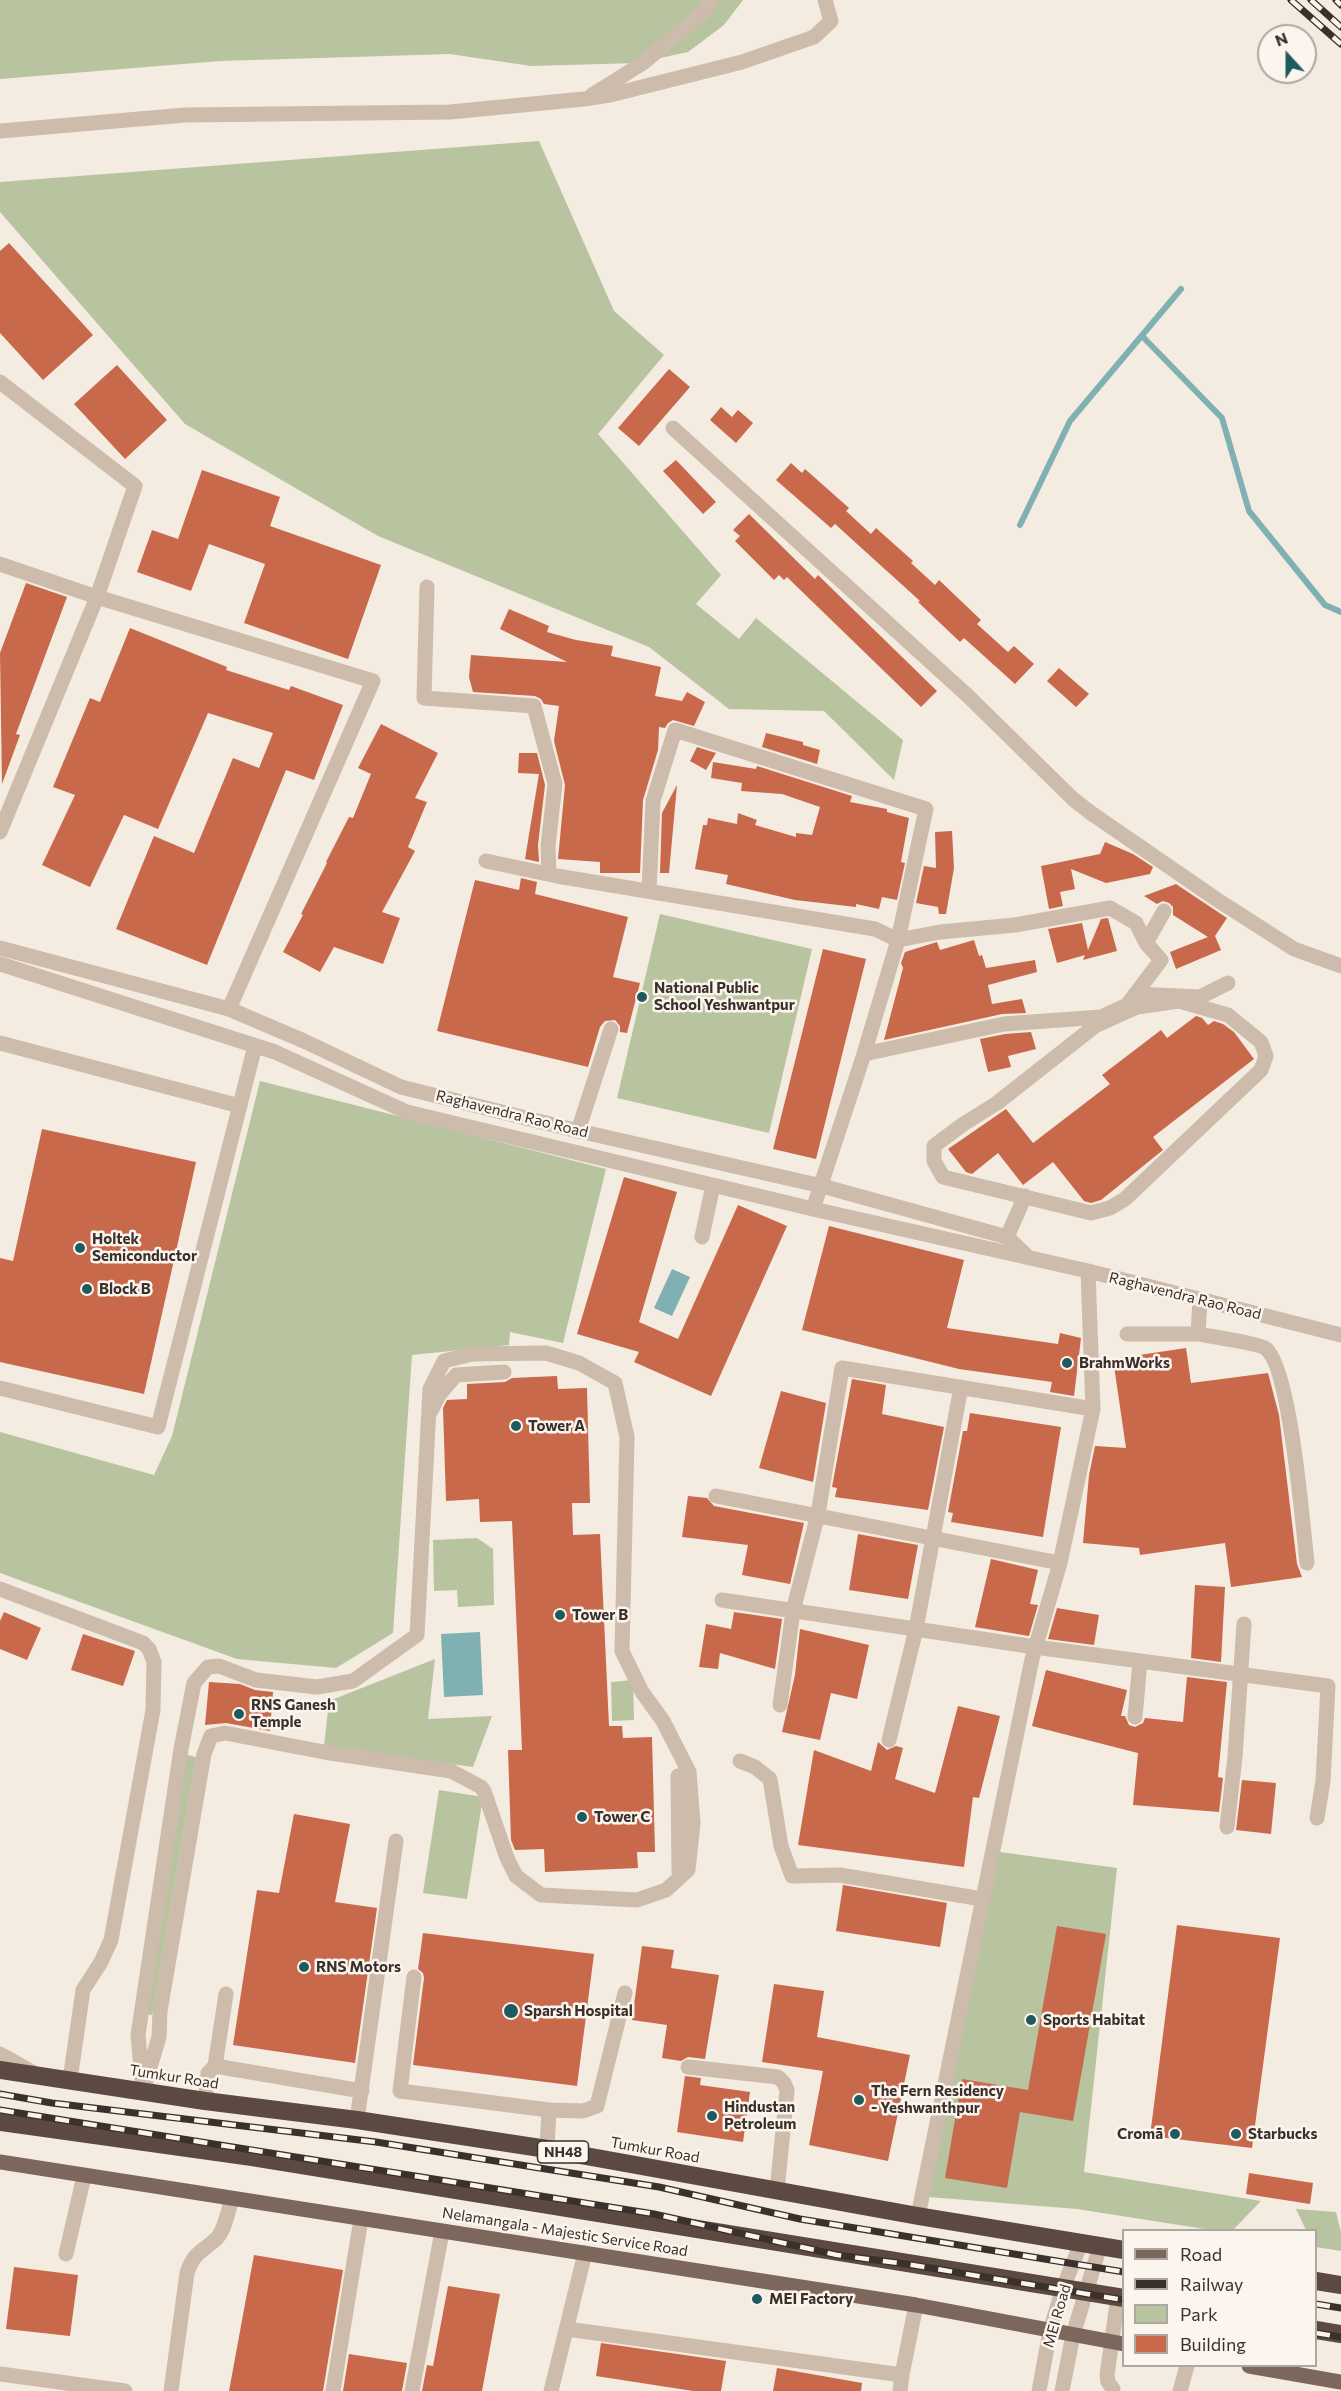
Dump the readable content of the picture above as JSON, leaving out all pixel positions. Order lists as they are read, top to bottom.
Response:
{
  "streets": {
    "highway": ["Tumkur Road", "NH48"],
    "main road": ["Nelamangala - Majestic Service Road"],
    "street": ["Raghavendra Rao Road", "MEI Road"]
  },
  "crossings": [
    ["Tumkur Road", "MEI Road"],
    ["Nelamangala - Majestic Service Road", "MEI Road"]
  ],
  "places": [
    "National Public School Yeshwantpur",
    "Holtek Semiconductor",
    "Block B",
    "BrahmWorks",
    "Tower A",
    "Tower B",
    "RNS Ganesh Temple",
    "Tower C",
    "RNS Motors",
    "Sparsh Hospital",
    "Sports Habitat",
    "The Fern Residency - Yeshwanthpur",
    "Hindustan Petroleum",
    "Cromā",
    "Starbucks",
    "MEI Factory"
  ],
  "legend": [
    "Road",
    "Railway",
    "Park",
    "Building"
  ],
  "north": "top"
}
